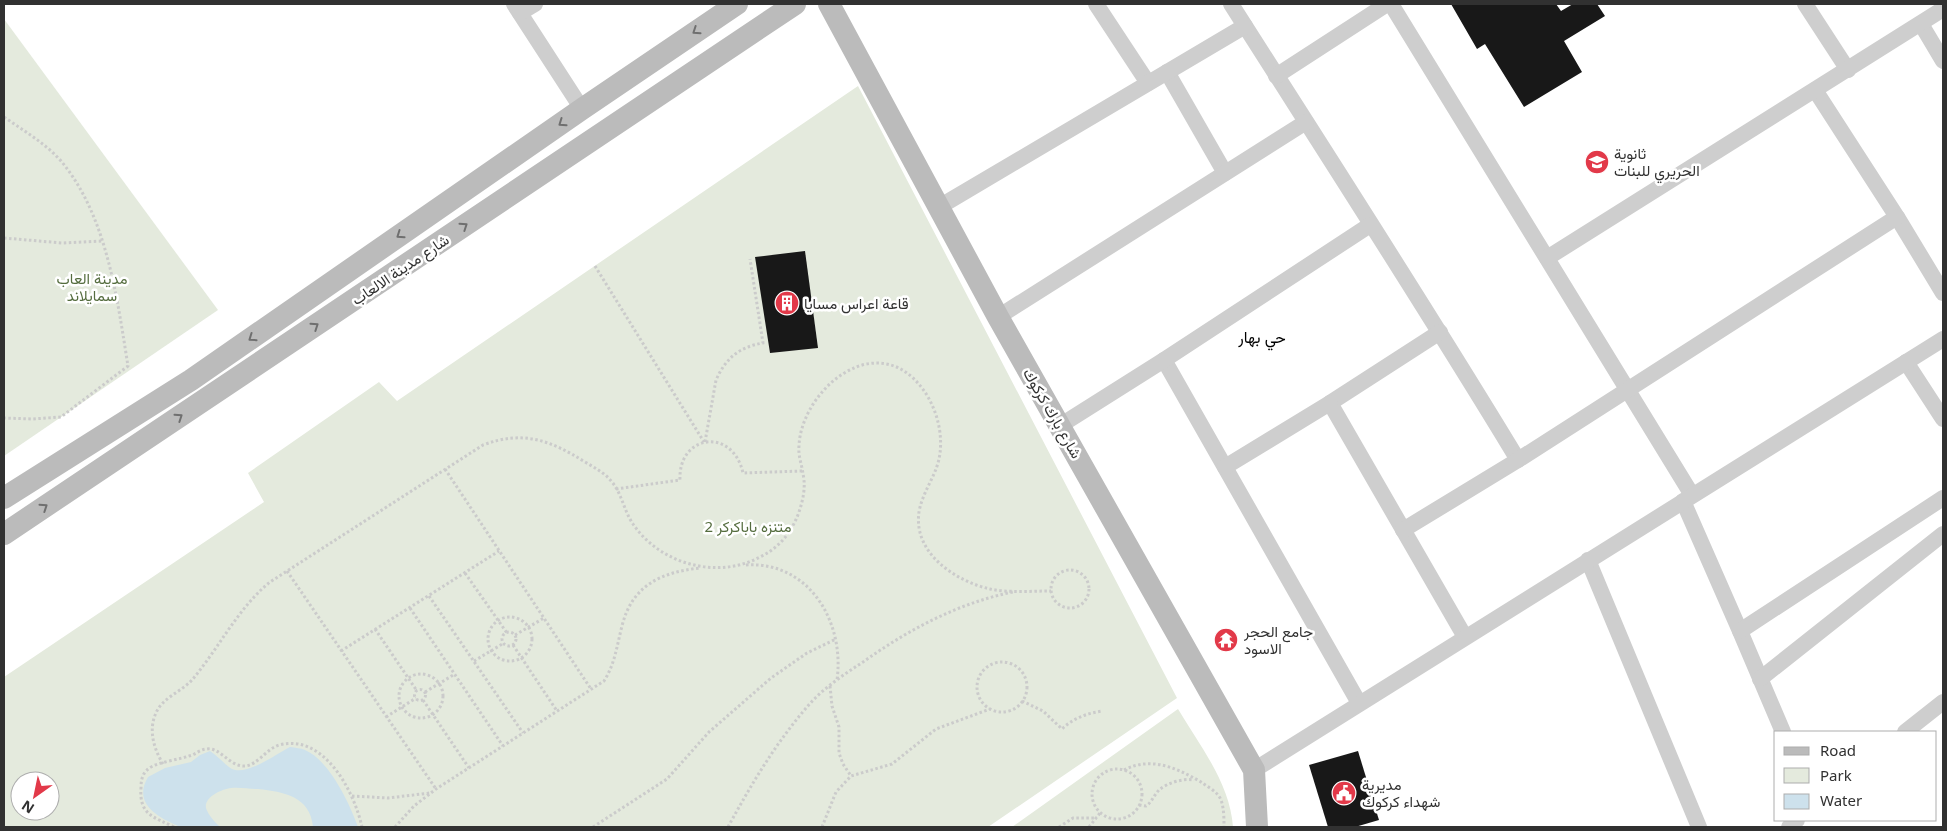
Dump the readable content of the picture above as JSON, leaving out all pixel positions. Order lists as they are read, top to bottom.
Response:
{
  "streets": {
    "main road": ["شارع مدينة الالعاب", "شارع بارك كركوك"]
  },
  "districts": ["حي بهار"],
  "parks": ["مدينة العاب سمايلاند", "متنزه باباكركر 2"],
  "places": {
    "school or university": ["ثانوية الحريري للبنات"],
    "building": ["قاعة اعراس مسايا"],
    "temple": ["جامع الحجر الاسود"],
    "public building": ["مديرية شهداء كركوك"]
  },
  "legend": ["Road", "Park", "Water"],
  "north": "bottom left"
}
